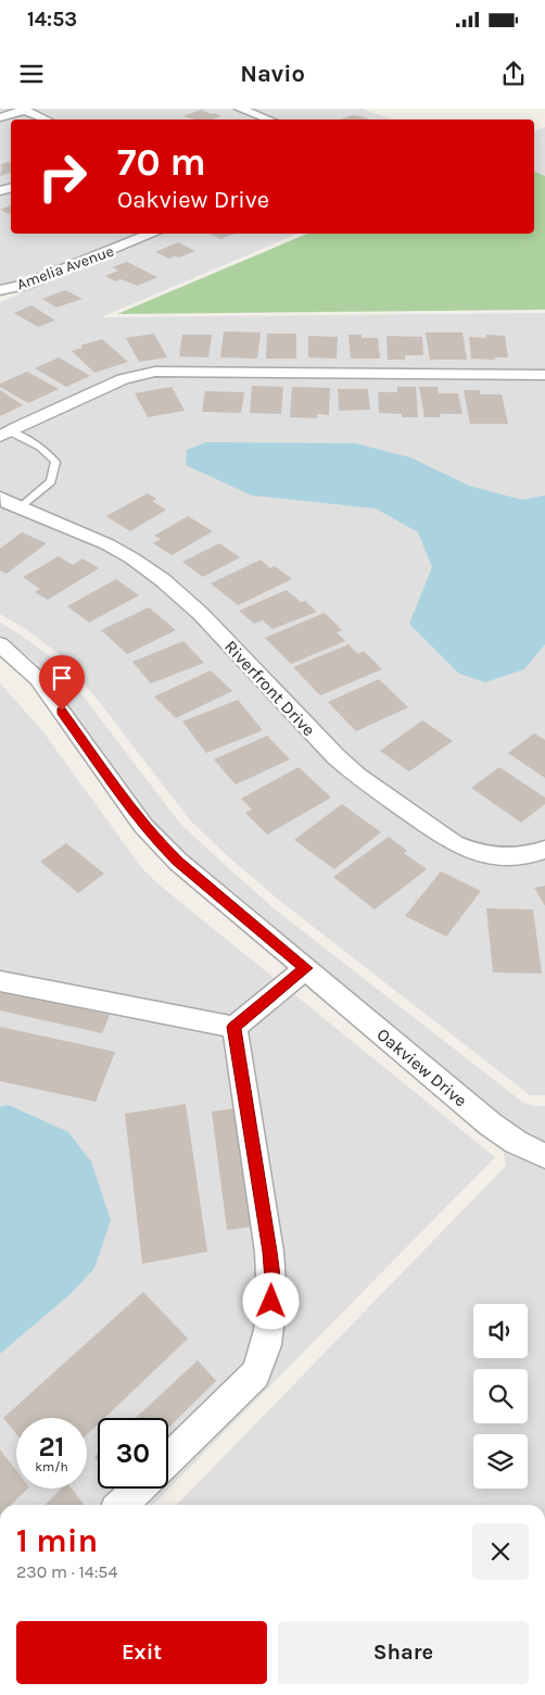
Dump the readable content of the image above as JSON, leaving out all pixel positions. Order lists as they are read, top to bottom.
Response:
{
  "streets": {
    "street": ["Amelia Avenue", "Riverfront Drive", "Oakview Drive"]
  },
  "page": {
    "status": "14:53",
    "header": "Navio",
    "turn": ["70 m", "Oakview Drive"],
    "speed": "21 km/h",
    "limit": "30",
    "heading": ["1 min", "230 m · 14:54"],
    "buttons": ["Exit", "Share"]
  }
}
